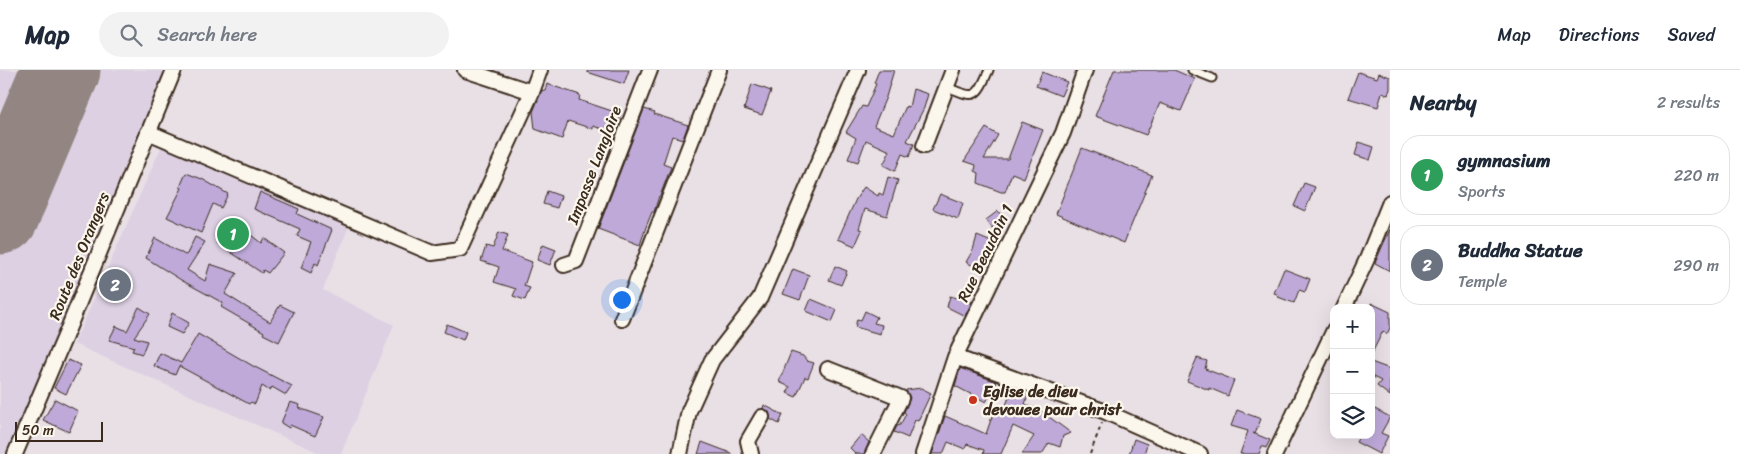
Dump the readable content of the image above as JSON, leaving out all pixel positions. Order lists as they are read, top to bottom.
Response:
{
  "streets": {
    "street": ["Impasse Langloire", "Rue Beaudoin 1", "Route des Orangers"]
  },
  "places": ["Eglise de dieu devouee pour christ"],
  "scale_bar": "50 m",
  "page": {
    "header": "Map",
    "search": "Search here",
    "nav": ["Map", "Directions", "Saved"],
    "heading": ["Nearby", "2 results"],
    "list": [
      {
        "mark": "1",
        "name": "gymnasium",
        "note": "Sports",
        "value": "220 m"
      },
      {
        "mark": "2",
        "name": "Buddha Statue",
        "note": "Temple",
        "value": "290 m"
      }
    ],
    "pins": ["1", "2"],
    "map_buttons": ["+", "−"],
    "scale": "50 m"
  }
}
